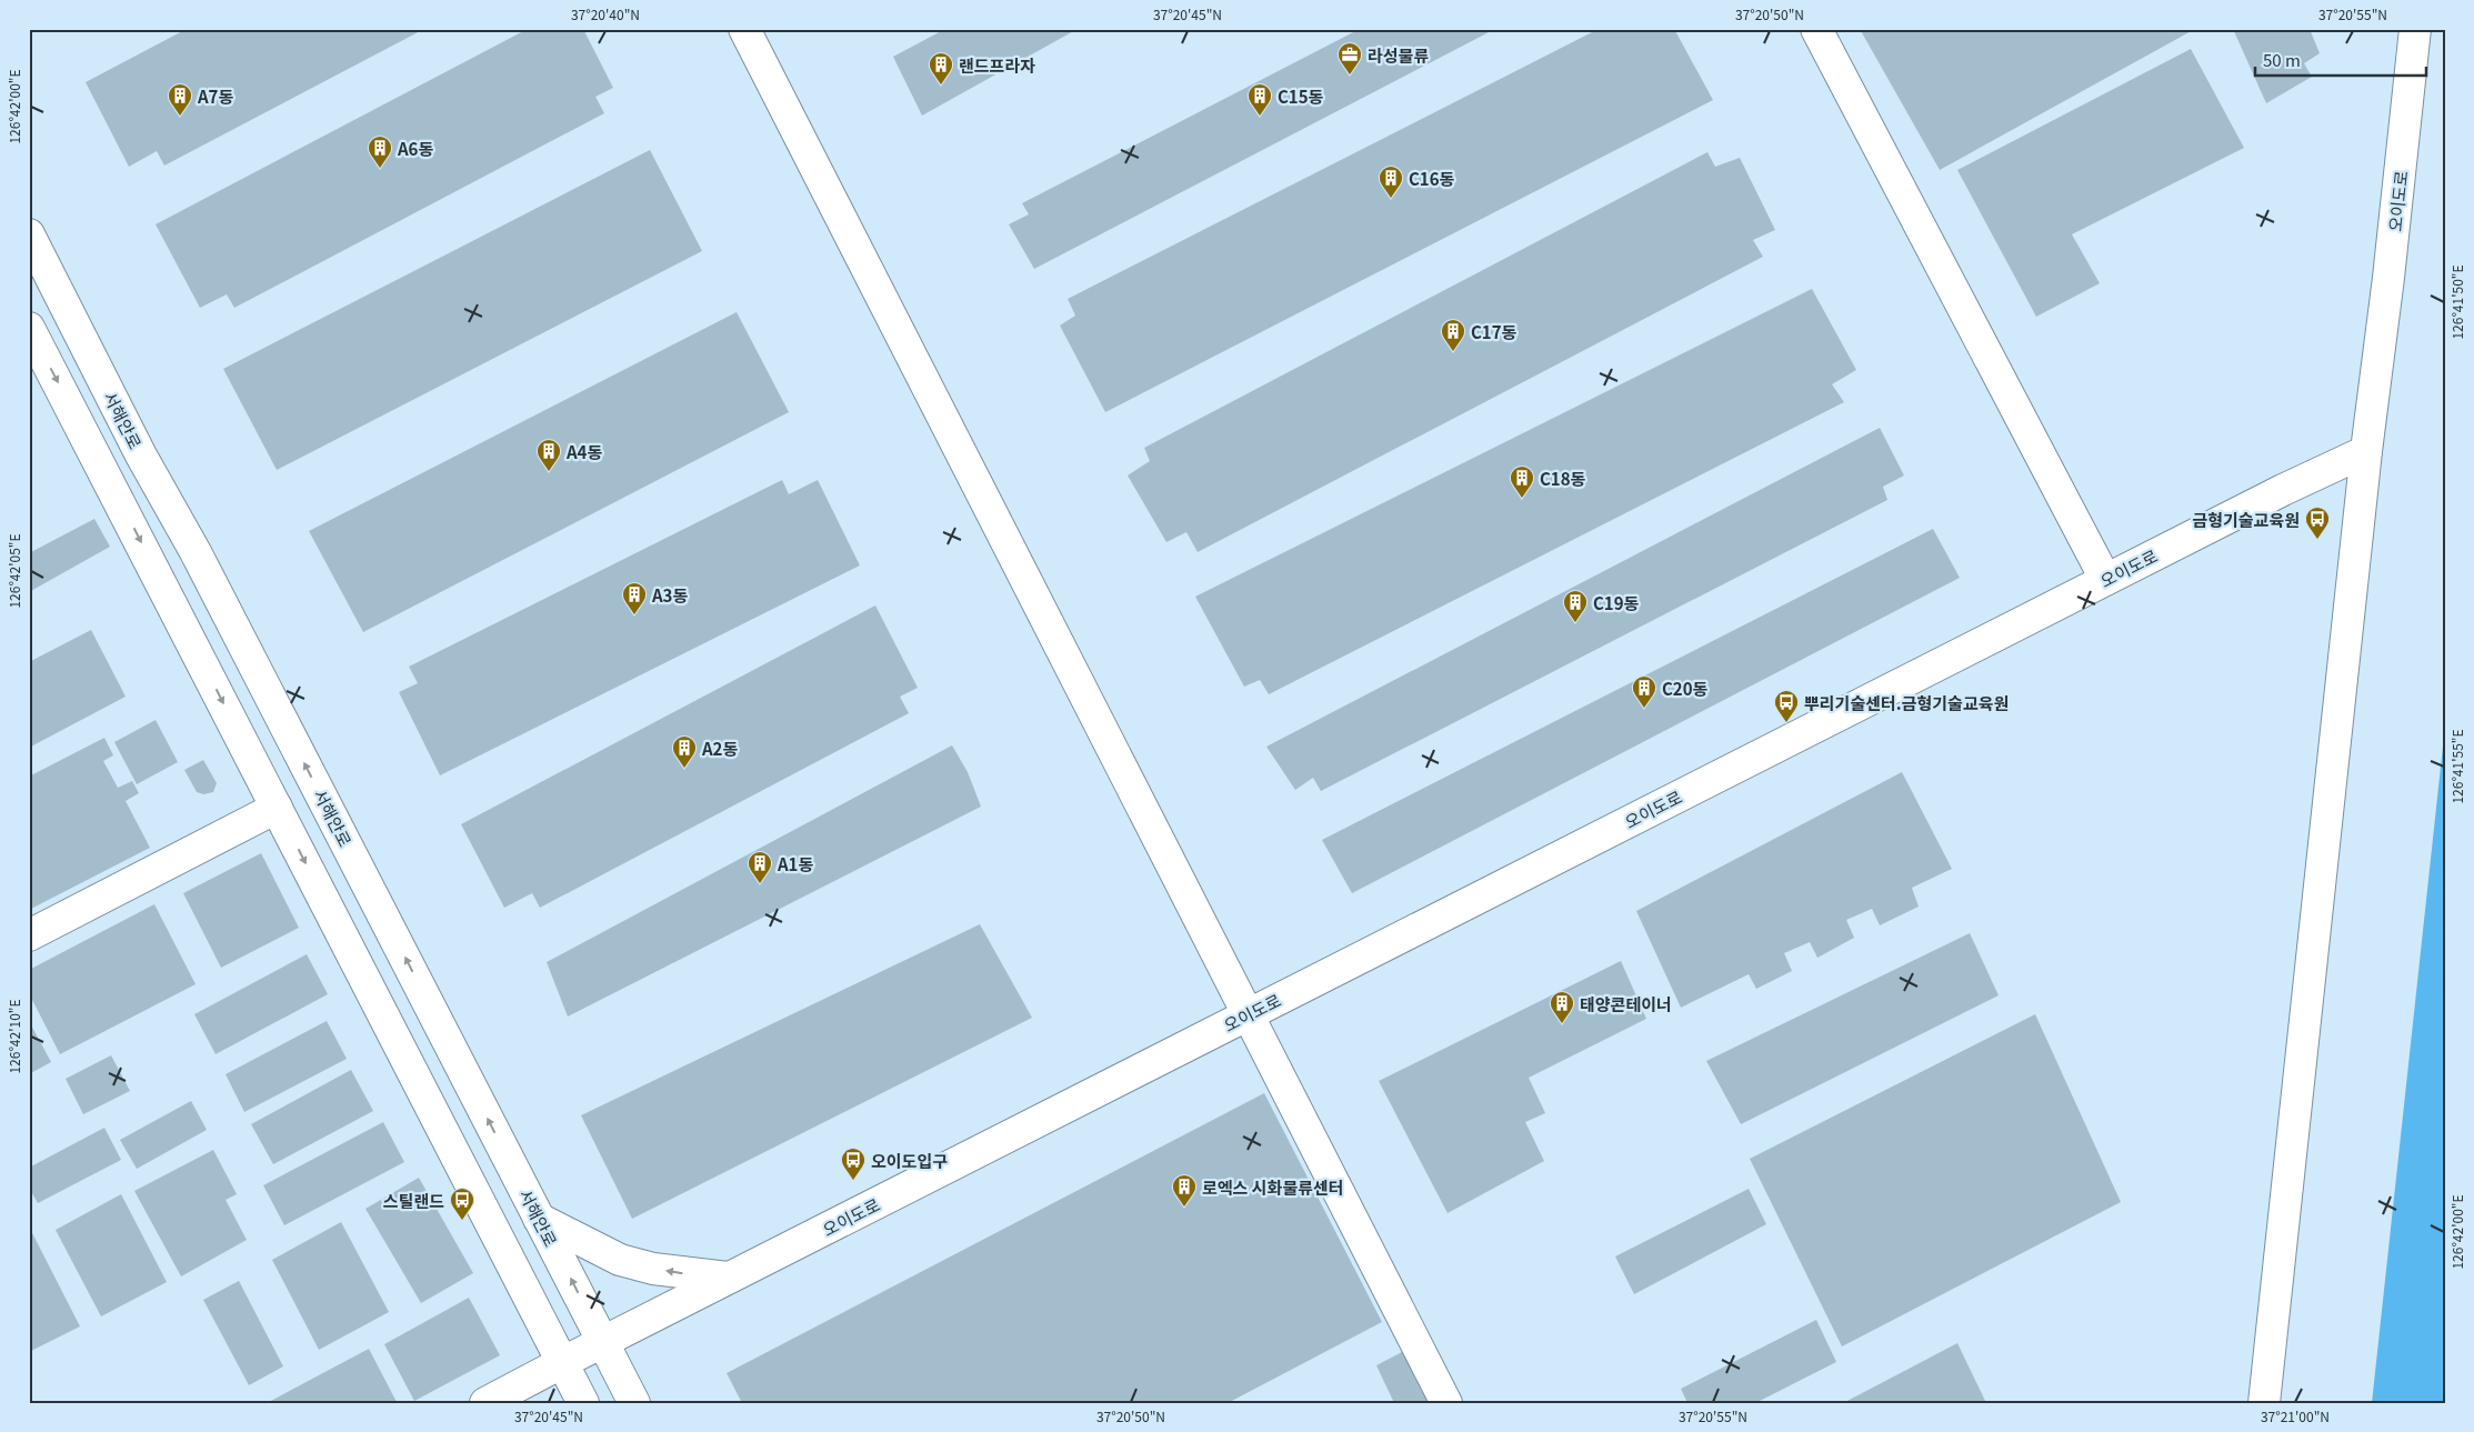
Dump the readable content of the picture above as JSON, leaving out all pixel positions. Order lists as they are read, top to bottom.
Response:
{
  "streets": {
    "main road": ["오이도로", "서해안로"]
  },
  "crossings": [
    ["오이도로", "서해안로"]
  ],
  "places": {
    "office": ["라성물류"],
    "building": [
      "랜드프라자",
      "A7동",
      "C15동",
      "A6동",
      "C16동",
      "C17동",
      "A4동",
      "C18동",
      "A3동",
      "C19동",
      "C20동",
      "A2동",
      "A1동",
      "태양콘테이너",
      "로엑스 시화물류센터"
    ],
    "bus stop": [
      "금형기술교육원",
      "뿌리기술센터.금형기술교육원",
      "오이도입구",
      "스틸랜드"
    ]
  },
  "scale_bar": "50 m",
  "coordinates": [
    "37°20'40\"N",
    "37°20'45\"N",
    "37°20'50\"N",
    "37°20'55\"N",
    "126°42'00\"E",
    "126°41'50\"E",
    "126°42'05\"E",
    "126°41'55\"E",
    "126°42'10\"E",
    "37°21'00\"N"
  ]
}
